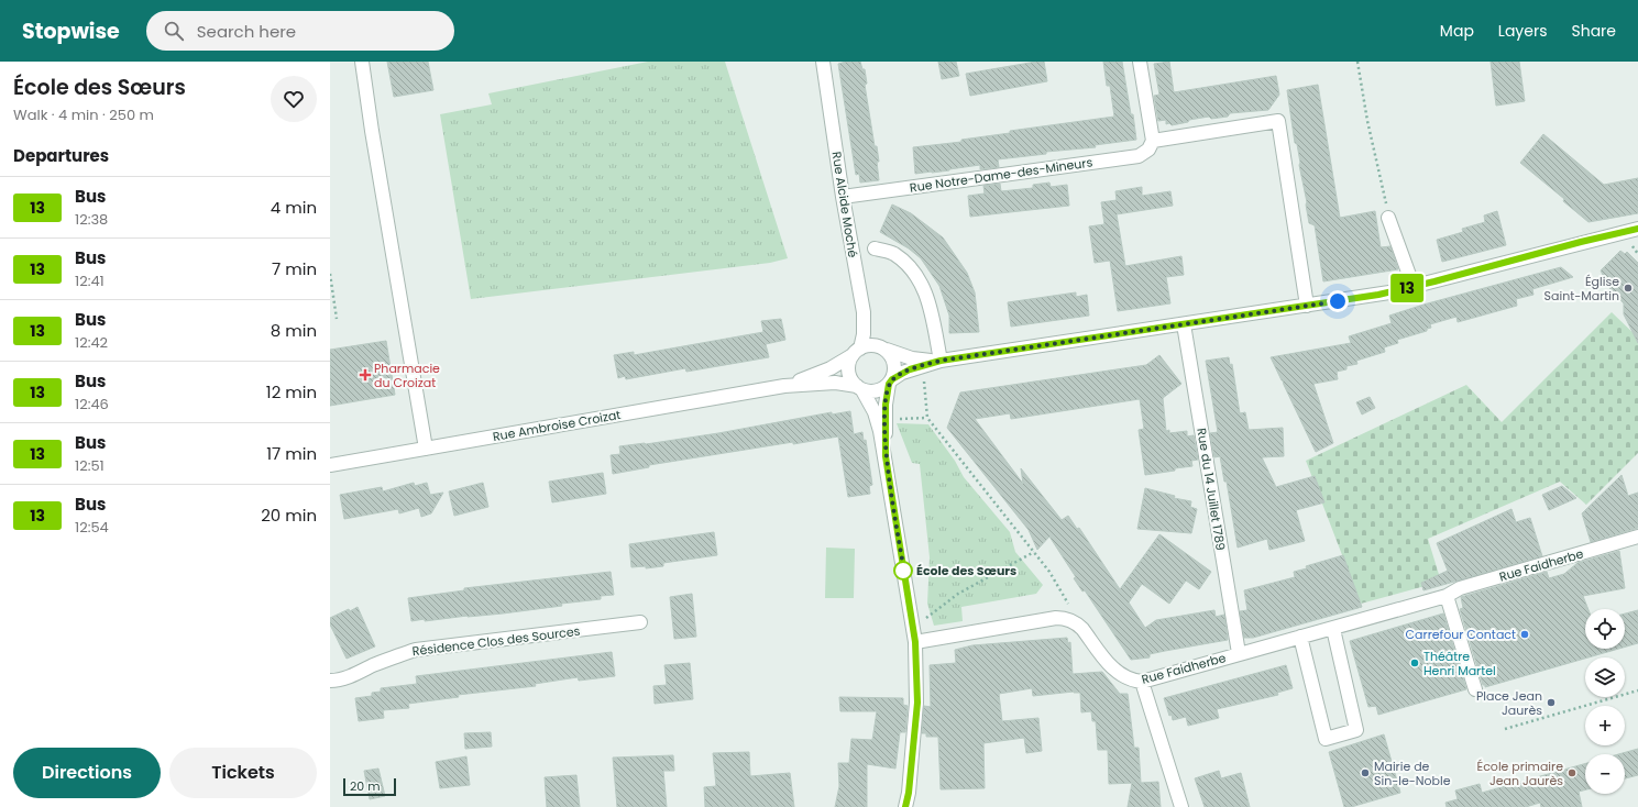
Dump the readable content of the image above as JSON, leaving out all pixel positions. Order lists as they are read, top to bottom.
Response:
{
  "streets": {
    "street": [
      "Rue Notre-Dame-des-Mineurs",
      "Rue Alcide Moché",
      "Rue Ambroise Croizat",
      "Rue du 14 Juillet 1789",
      "Rue Faidherbe",
      "Résidence Clos des Sources"
    ]
  },
  "crossings": [
    ["Rue Notre-Dame-des-Mineurs", "Rue Alcide Moché"],
    ["Rue Alcide Moché", "Rue Ambroise Croizat"],
    ["Rue du 14 Juillet 1789", "Rue Faidherbe"]
  ],
  "places": {
    "other": [
      "Église Saint-Martin",
      "École des Sœurs",
      "Carrefour Contact",
      "Théâtre Henri Martel",
      "Place Jean Jaurès",
      "Mairie de Sin-le-Noble",
      "École primaire Jean Jaurès"
    ],
    "health": ["Pharmacie du Croizat"]
  },
  "lines": ["bus line 13"],
  "scale_bar": "20 m",
  "page": {
    "header": "Stopwise",
    "search": "Search here",
    "nav": ["Map", "Layers", "Share"],
    "heading": [
      ["École des Sœurs", "Walk · 4 min · 250 m"],
      "Departures"
    ],
    "on_map": "13",
    "list": [
      {
        "mark": "13",
        "name": "Bus",
        "note": "12:38",
        "value": "4 min"
      },
      {
        "mark": "13",
        "name": "Bus",
        "note": "12:41",
        "value": "7 min"
      },
      {
        "mark": "13",
        "name": "Bus",
        "note": "12:42",
        "value": "8 min"
      },
      {
        "mark": "13",
        "name": "Bus",
        "note": "12:46",
        "value": "12 min"
      },
      {
        "mark": "13",
        "name": "Bus",
        "note": "12:51",
        "value": "17 min"
      },
      {
        "mark": "13",
        "name": "Bus",
        "note": "12:54",
        "value": "20 min"
      }
    ],
    "map_buttons": ["+", "−"],
    "buttons": ["Directions", "Tickets"],
    "scale": "20 m"
  }
}
